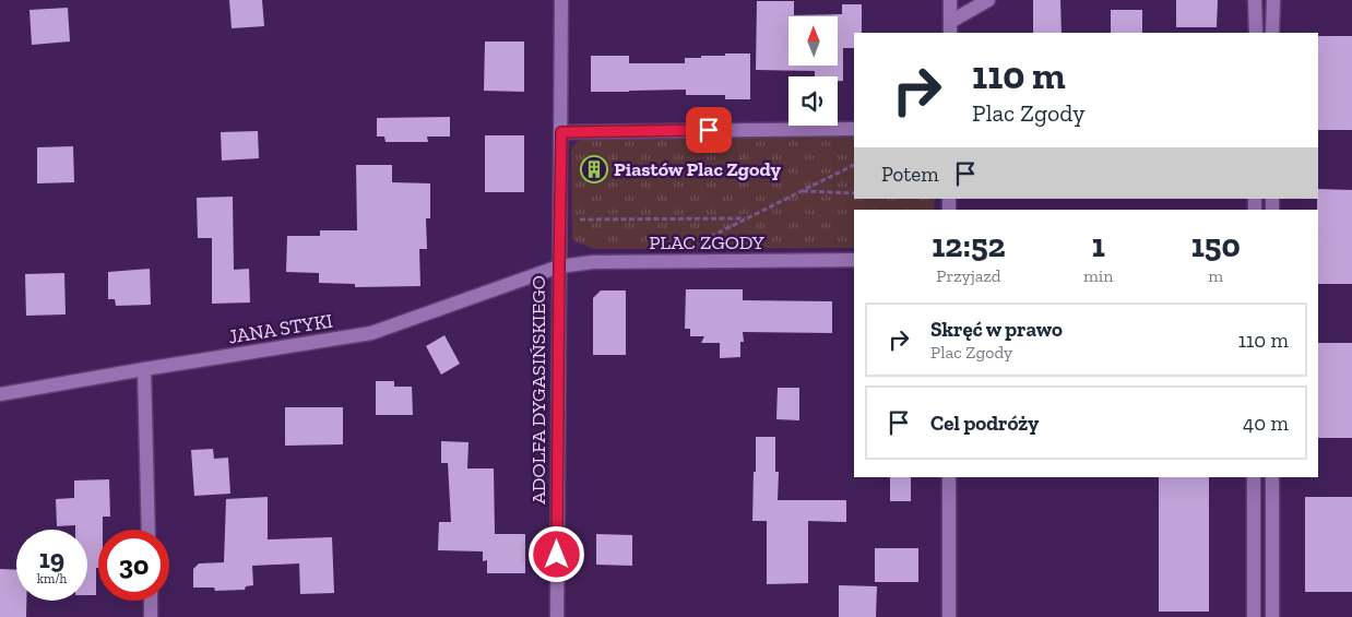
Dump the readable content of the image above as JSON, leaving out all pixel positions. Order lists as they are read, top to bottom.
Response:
{
  "streets": {
    "street": ["PLAC ZGODY", "JANA STYKI", "ADOLFA DYGASIŃSKIEGO"]
  },
  "crossings": [
    ["PLAC ZGODY", "JANA STYKI"],
    ["PLAC ZGODY", "ADOLFA DYGASIŃSKIEGO"],
    ["JANA STYKI", "ADOLFA DYGASIŃSKIEGO"]
  ],
  "places": {
    "building": ["Piastów Plac Zgody"]
  },
  "north": "top",
  "page": {
    "turn": ["110 m", "Plac Zgody"],
    "then": "Potem",
    "eta": [
      "12:52",
      "Przyjazd",
      "1",
      "min",
      "150",
      "m"
    ],
    "list": [
      {
        "name": "Skręć w prawo",
        "note": "Plac Zgody",
        "value": "110 m"
      },
      {
        "name": "Cel podróży",
        "value": "40 m"
      }
    ],
    "speed": "19 km/h",
    "limit": "30"
  }
}
